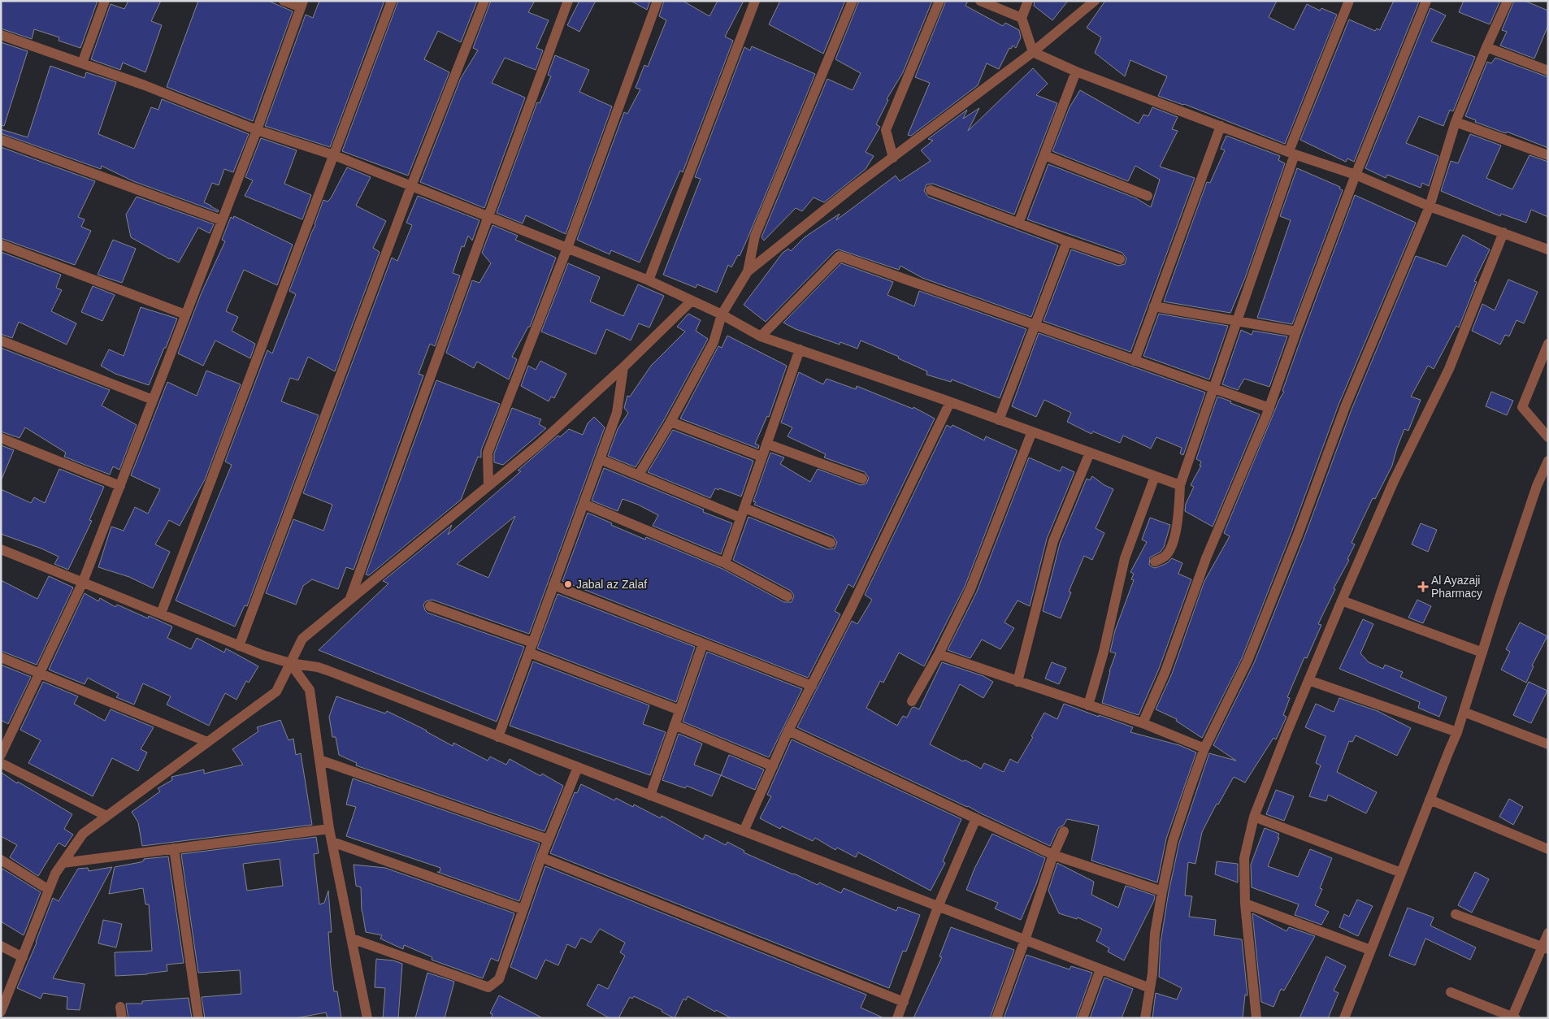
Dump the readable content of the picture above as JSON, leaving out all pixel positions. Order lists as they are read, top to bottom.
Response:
{
  "places": {
    "other": ["Jabal az Zalaf"],
    "health": ["Al Ayazaji Pharmacy"]
  }
}
